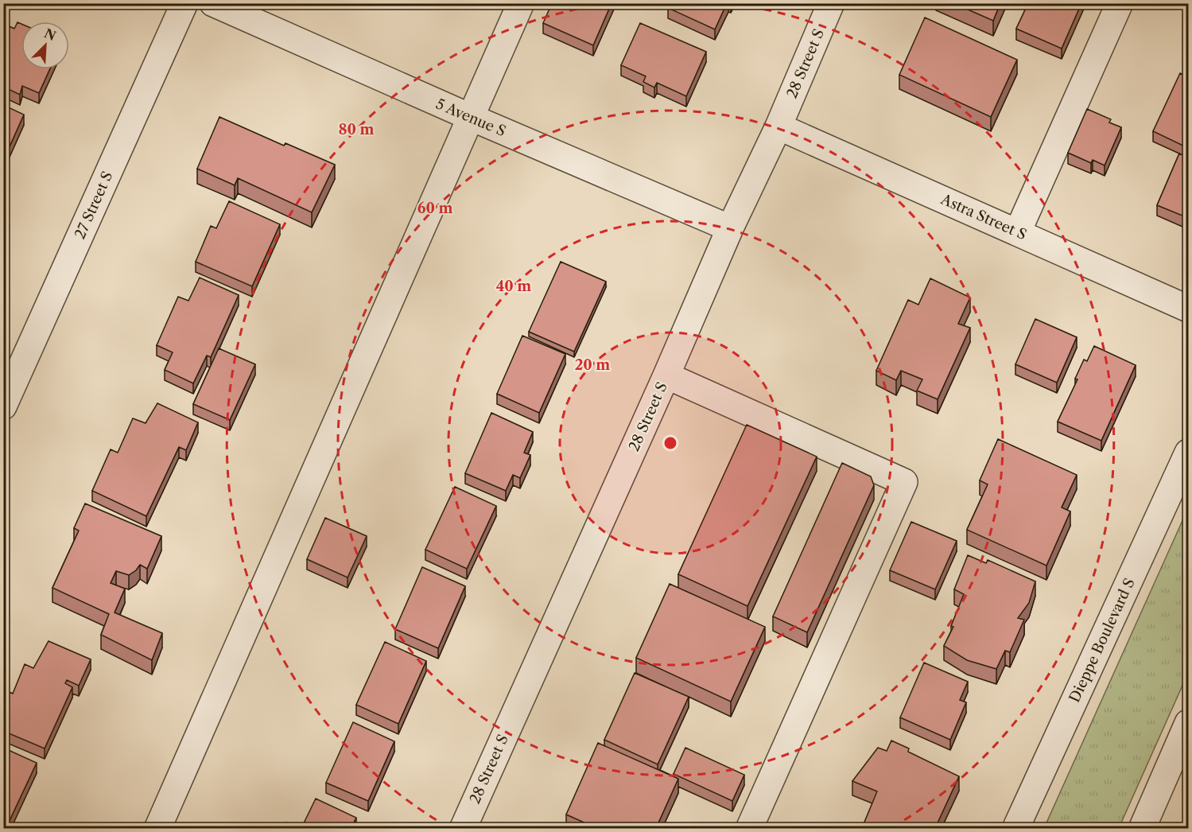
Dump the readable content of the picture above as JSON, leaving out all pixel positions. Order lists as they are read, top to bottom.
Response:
{
  "streets": {
    "street": [
      "28 Street S",
      "5 Avenue S",
      "27 Street S",
      "Astra Street S",
      "Dieppe Boulevard S"
    ]
  },
  "crossings": [
    ["28 Street S", "5 Avenue S"],
    ["28 Street S", "Astra Street S"]
  ],
  "north": "top right",
  "rings": [
    "80 m",
    "60 m",
    "40 m",
    "20 m"
  ]
}
